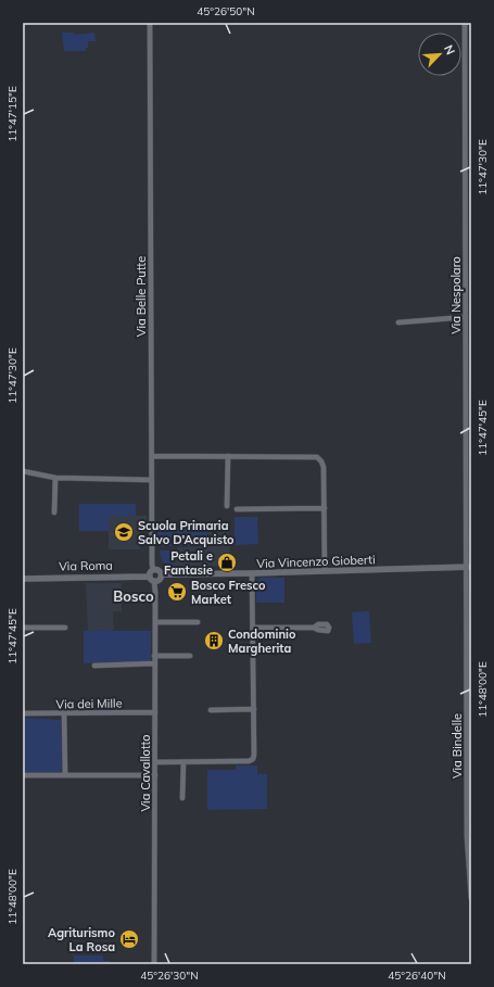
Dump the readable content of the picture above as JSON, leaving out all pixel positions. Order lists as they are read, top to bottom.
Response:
{
  "streets": {
    "street": [
      "Via Nespolaro",
      "Via Belle Putte",
      "Via Vincenzo Gioberti",
      "Via Roma",
      "Via dei Mille",
      "Via Bindelle",
      "Via Cavallotto"
    ]
  },
  "crossings": [
    ["Via Nespolaro", "Via Vincenzo Gioberti"],
    ["Via Nespolaro", "Via Bindelle"],
    ["Via Belle Putte", "Via Vincenzo Gioberti"],
    ["Via Belle Putte", "Via Roma"],
    ["Via Belle Putte", "Via Cavallotto"],
    ["Via Vincenzo Gioberti", "Via Roma"],
    ["Via Vincenzo Gioberti", "Via Bindelle"],
    ["Via Vincenzo Gioberti", "Via Cavallotto"],
    ["Via Roma", "Via Cavallotto"],
    ["Via dei Mille", "Via Cavallotto"]
  ],
  "districts": ["Bosco"],
  "places": {
    "school or university": ["Scuola Primaria Salvo D’Acquisto"],
    "shop": ["Petali e Fantasie"],
    "supermarket": ["Bosco Fresco Market"],
    "building": ["Condominio Margherita"],
    "hotel": ["Agriturismo La Rosa"]
  },
  "north": "top right",
  "coordinates": [
    "45°26'50\"N",
    "11°47'15\"E",
    "11°47'30\"E",
    "11°47'45\"E",
    "11°48'00\"E",
    "45°26'30\"N",
    "45°26'40\"N"
  ]
}
